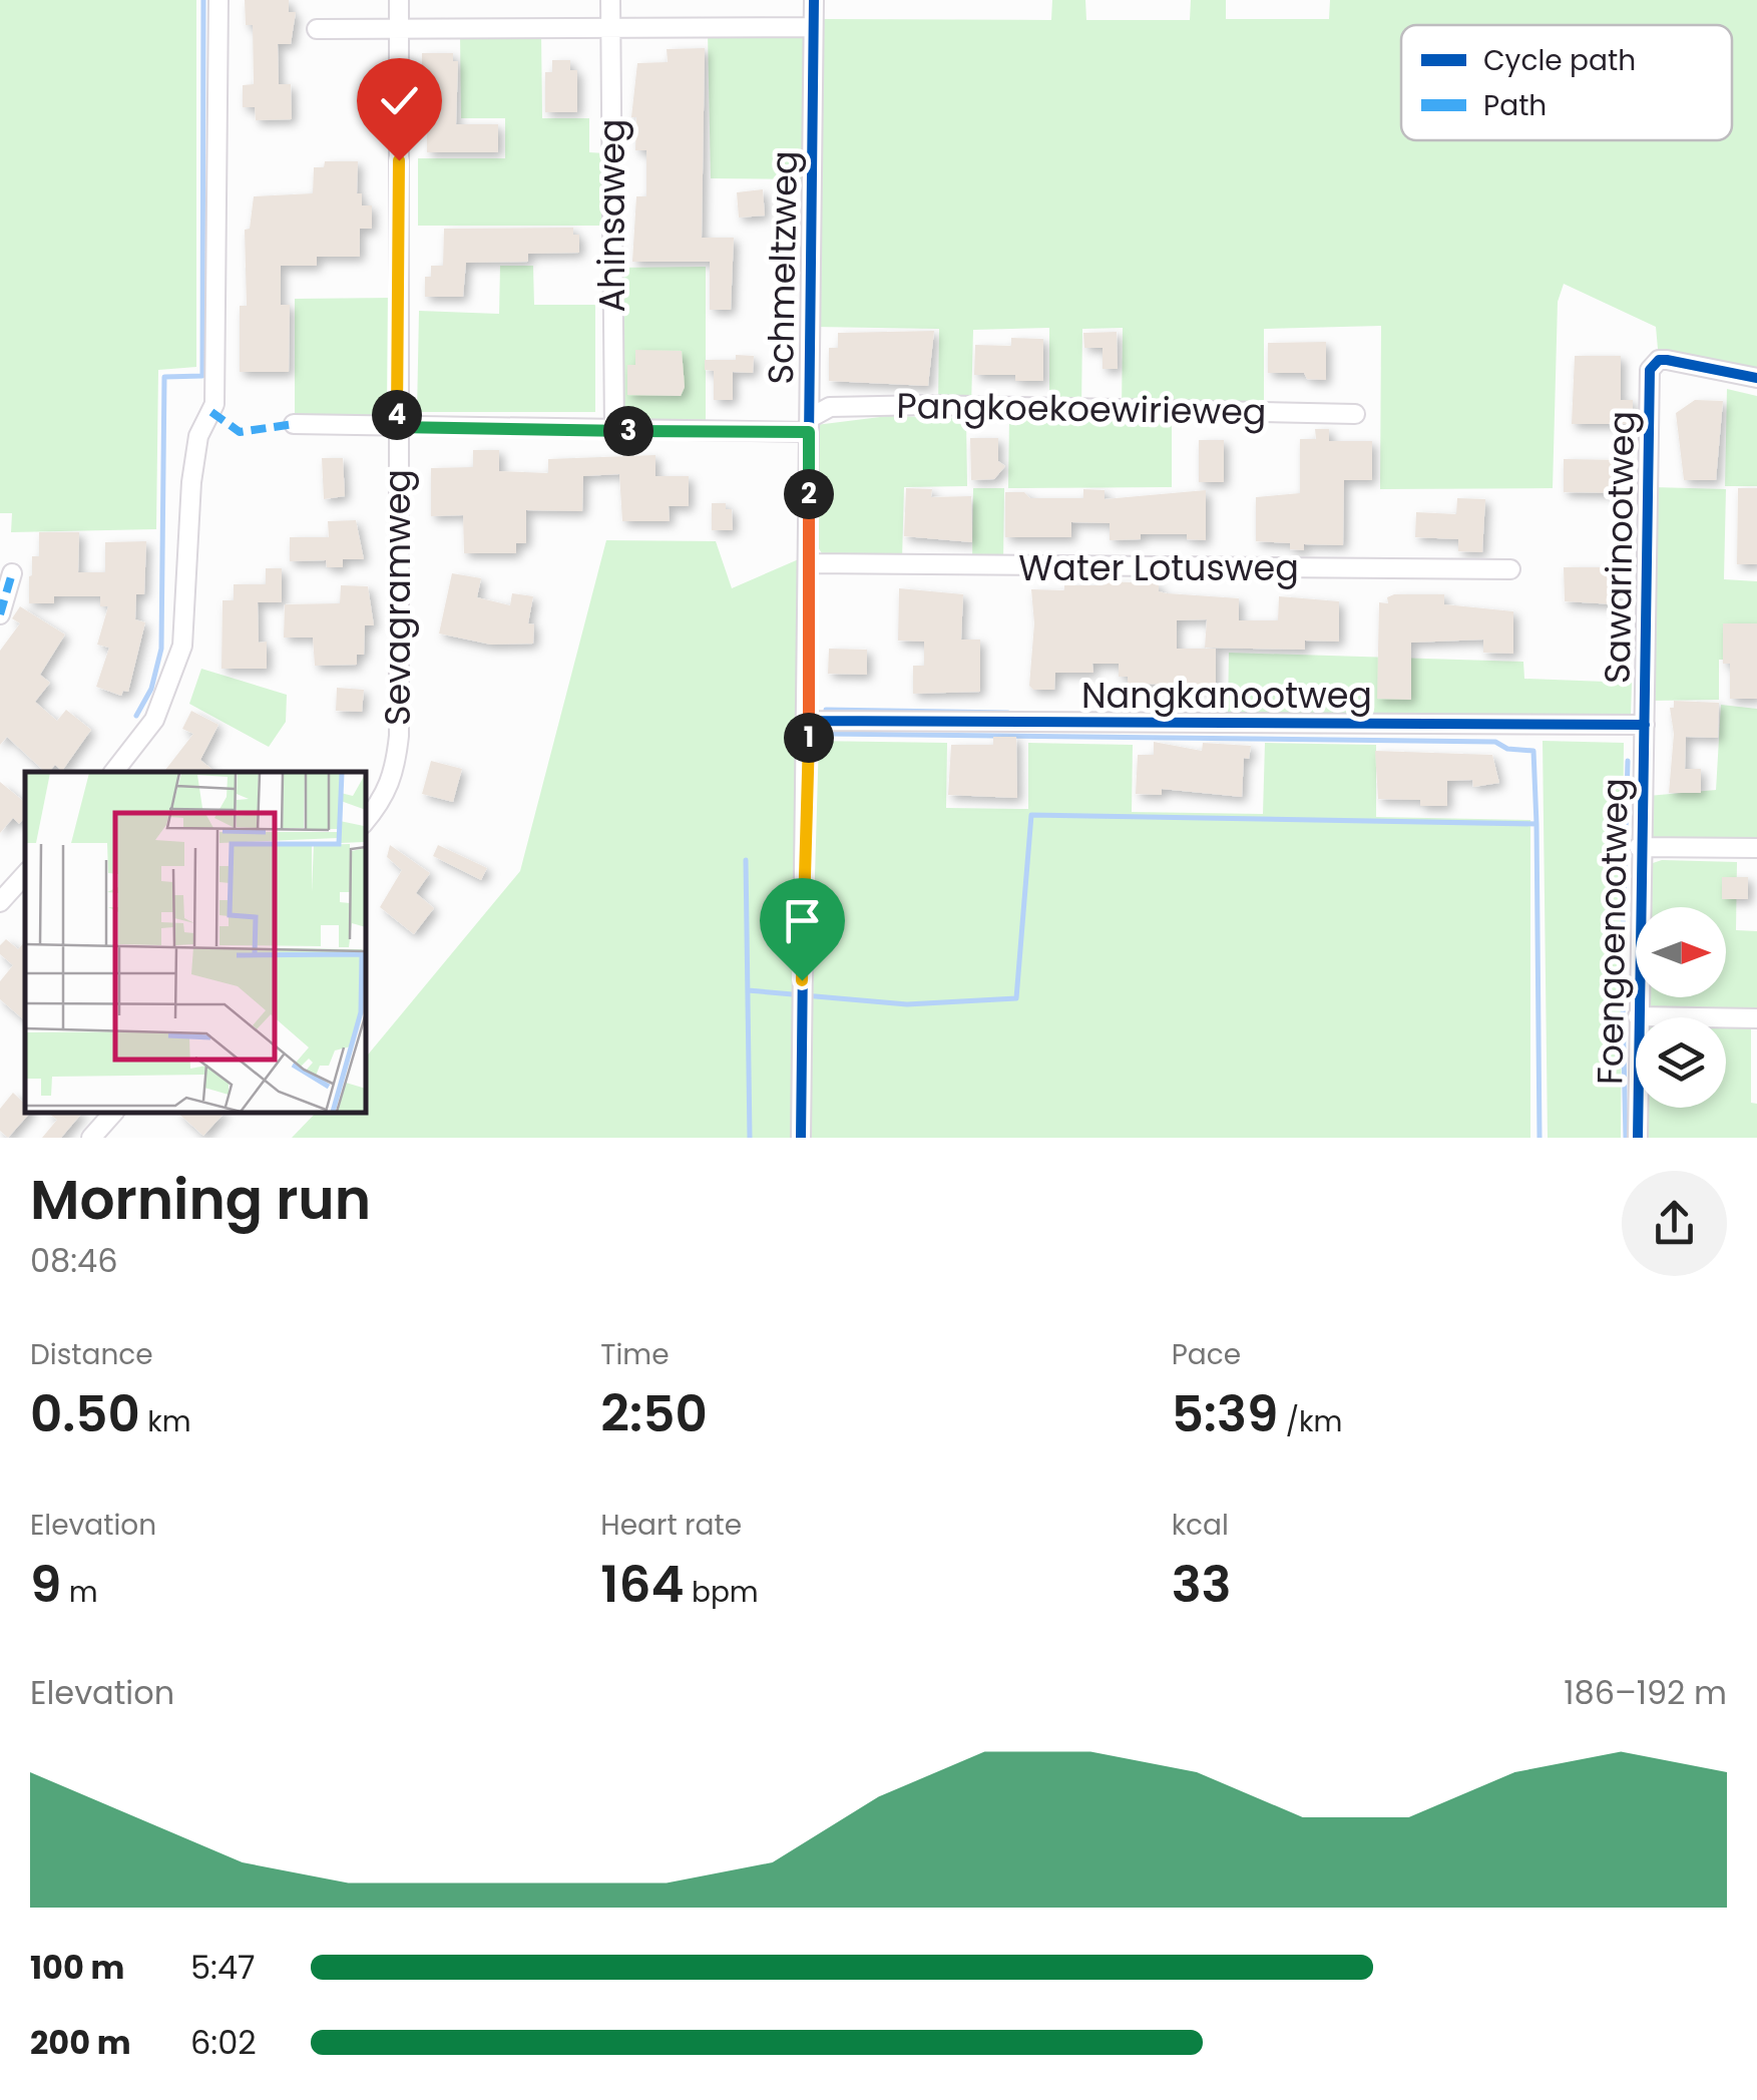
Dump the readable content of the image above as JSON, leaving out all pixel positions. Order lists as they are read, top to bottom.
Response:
{
  "streets": {
    "street": [
      "Ahinsaweg",
      "Schmeltzweg",
      "Pangkoekoewirieweg",
      "Sawarinootweg",
      "Water Lotusweg",
      "Sevagramweg",
      "Nangkanootweg",
      "Foengoenootweg"
    ]
  },
  "crossings": [
    ["Ahinsaweg", "Pangkoekoewirieweg"],
    ["Schmeltzweg", "Pangkoekoewirieweg"],
    ["Schmeltzweg", "Water Lotusweg"],
    ["Schmeltzweg", "Nangkanootweg"],
    ["Pangkoekoewirieweg", "Sevagramweg"],
    ["Sawarinootweg", "Nangkanootweg"],
    ["Sawarinootweg", "Foengoenootweg"],
    ["Nangkanootweg", "Foengoenootweg"]
  ],
  "legend": ["Cycle path", "Path"],
  "north": "right",
  "page": {
    "pins": [
      "4",
      "3",
      "2",
      "1"
    ],
    "heading": ["Morning run", "08:46"],
    "stats": [
      ["Distance", "0.50 km"],
      ["Time", "2:50"],
      ["Pace", "5:39 /km"],
      ["Elevation", "9 m"],
      ["Heart rate", "164 bpm"],
      ["kcal", "33"]
    ],
    "chart": ["Elevation", "186–192 m"],
    "list": [
      {
        "name": "100 m",
        "note": "5:47"
      },
      {
        "name": "200 m",
        "note": "6:02"
      }
    ]
  }
}
